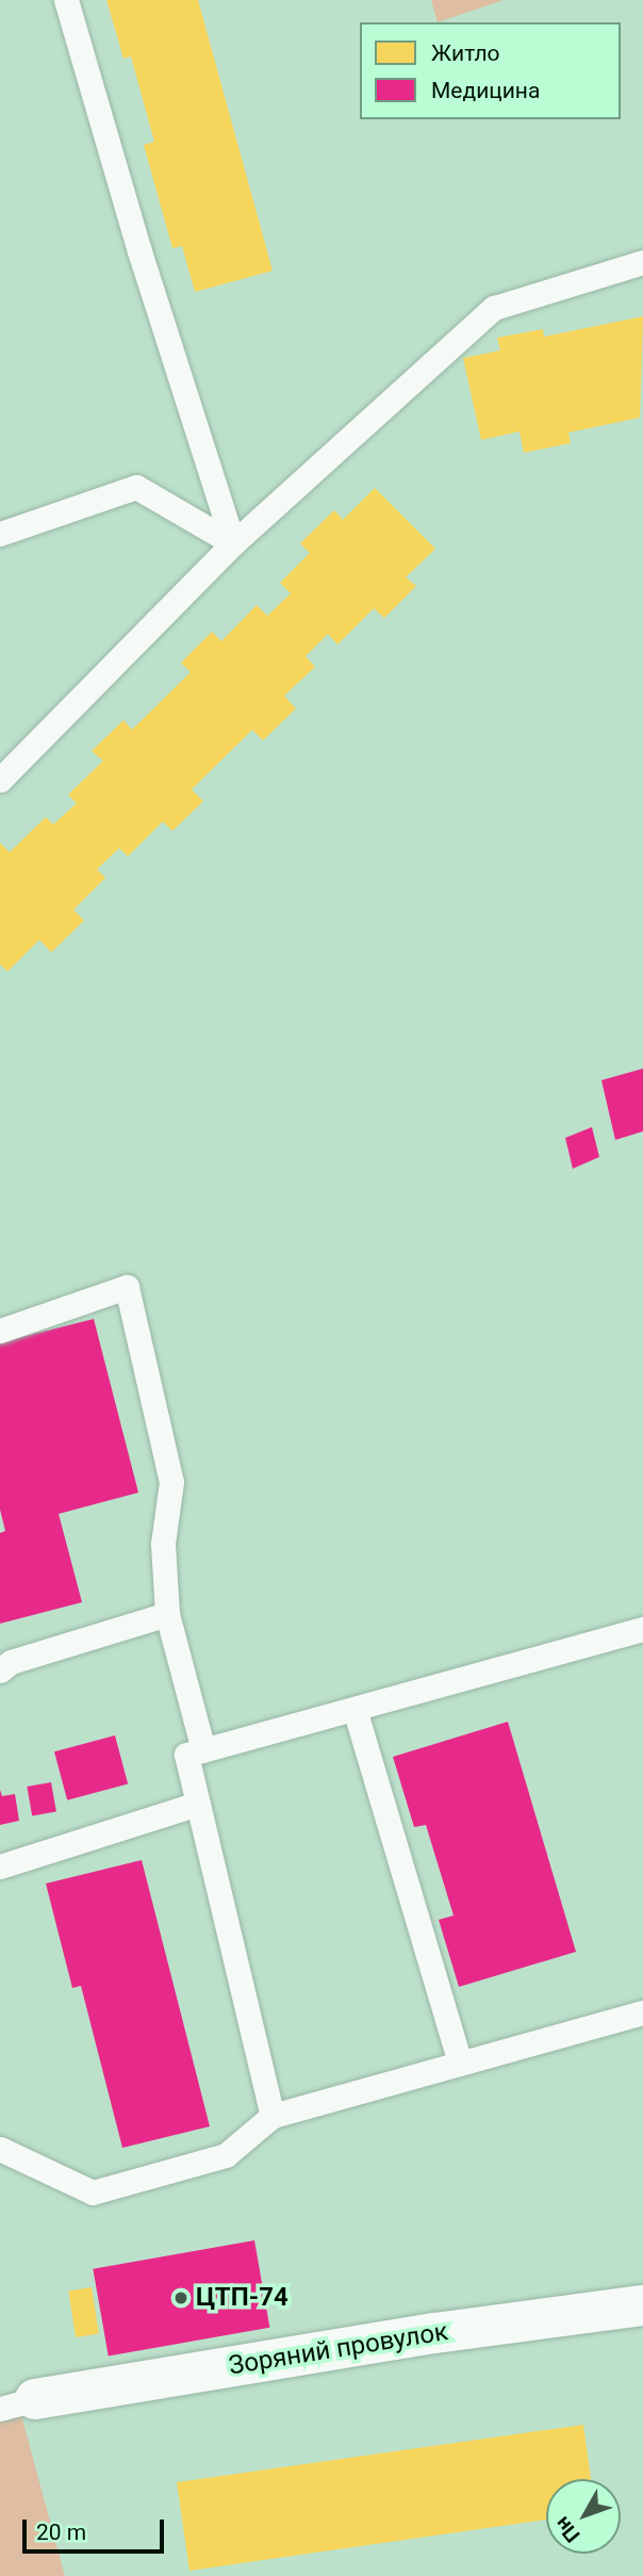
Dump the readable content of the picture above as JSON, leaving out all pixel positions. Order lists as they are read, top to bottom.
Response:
{
  "streets": {
    "street": ["Зоряний провулок"]
  },
  "places": ["ЦТП-74"],
  "legend": ["Житло", "Медицина"],
  "scale_bar": "20 m",
  "north": "bottom left"
}
